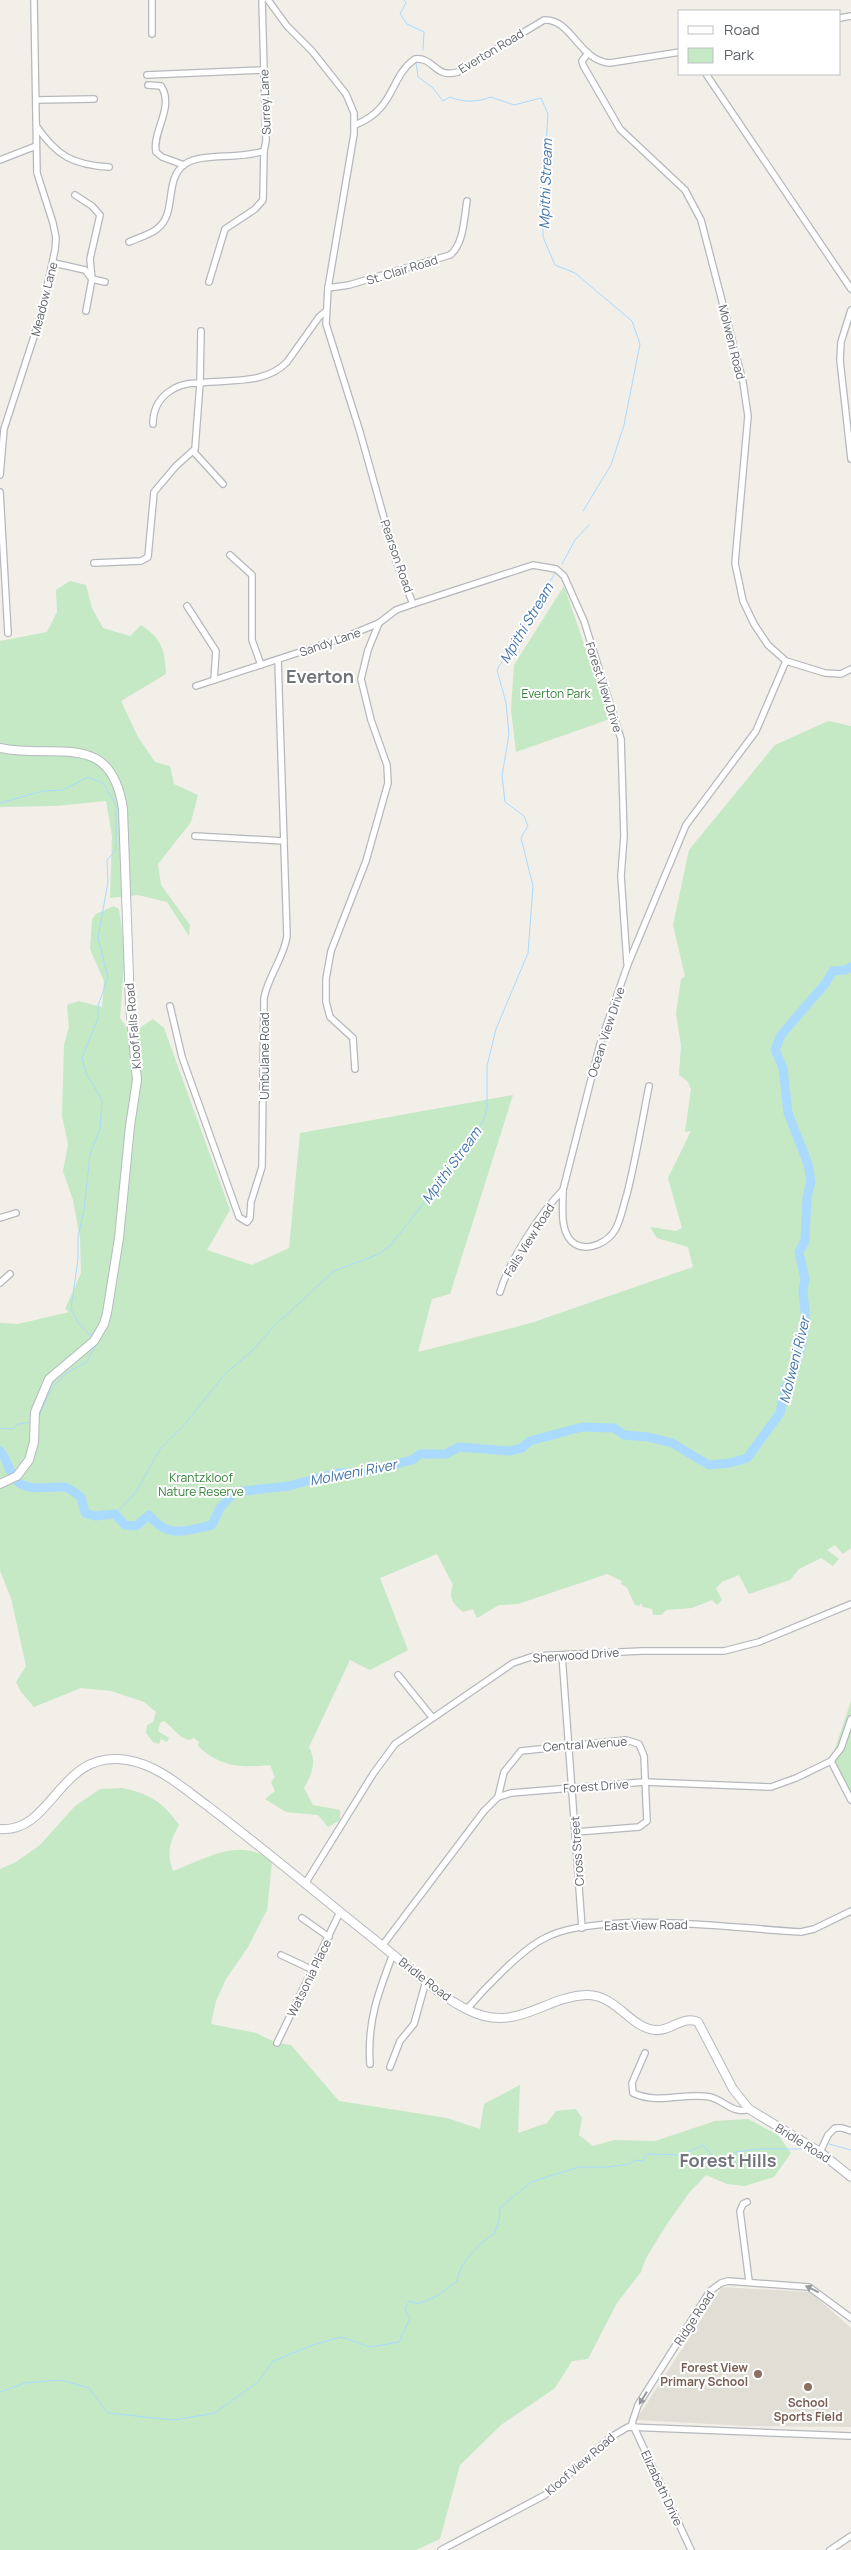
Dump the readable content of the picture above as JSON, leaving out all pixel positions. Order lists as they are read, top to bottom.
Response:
{
  "streets": {
    "main road": ["Kloof Falls Road", "Bridle Road"],
    "street": [
      "Everton Road",
      "Surrey Lane",
      "St. Clair Road",
      "Meadow Lane",
      "Molweni Road",
      "Pearson Road",
      "Sandy Lane",
      "Forest View Drive",
      "Ocean View Drive",
      "Umbulane Road",
      "Falls View Road",
      "Sherwood Drive",
      "Central Avenue",
      "Forest Drive",
      "Cross Street",
      "East View Road",
      "Watsonia Place",
      "Ridge Road",
      "Kloof View Road",
      "Elizabeth Drive"
    ]
  },
  "crossings": [
    ["Everton Road", "Molweni Road"],
    ["Everton Road", "Pearson Road"],
    ["St. Clair Road", "Pearson Road"],
    ["Molweni Road", "Ocean View Drive"],
    ["Pearson Road", "Sandy Lane"],
    ["Pearson Road", "Forest View Drive"],
    ["Sandy Lane", "Umbulane Road"],
    ["Forest View Drive", "Ocean View Drive"],
    ["Ocean View Drive", "Falls View Road"],
    ["Sherwood Drive", "Cross Street"],
    ["Sherwood Drive", "Bridle Road"],
    ["Central Avenue", "Forest Drive"],
    ["Central Avenue", "Cross Street"],
    ["Forest Drive", "Cross Street"],
    ["Cross Street", "East View Road"],
    ["East View Road", "Bridle Road"],
    ["Watsonia Place", "Bridle Road"],
    ["Ridge Road", "Kloof View Road"],
    ["Ridge Road", "Elizabeth Drive"],
    ["Kloof View Road", "Elizabeth Drive"]
  ],
  "districts": ["Everton", "Forest Hills"],
  "water": ["Mpithi Stream", "Molweni River"],
  "parks": ["Everton Park", "Krantzkloof Nature Reserve"],
  "places": ["Forest View Primary School", "School Sports Field"],
  "legend": ["Road", "Park"]
}
